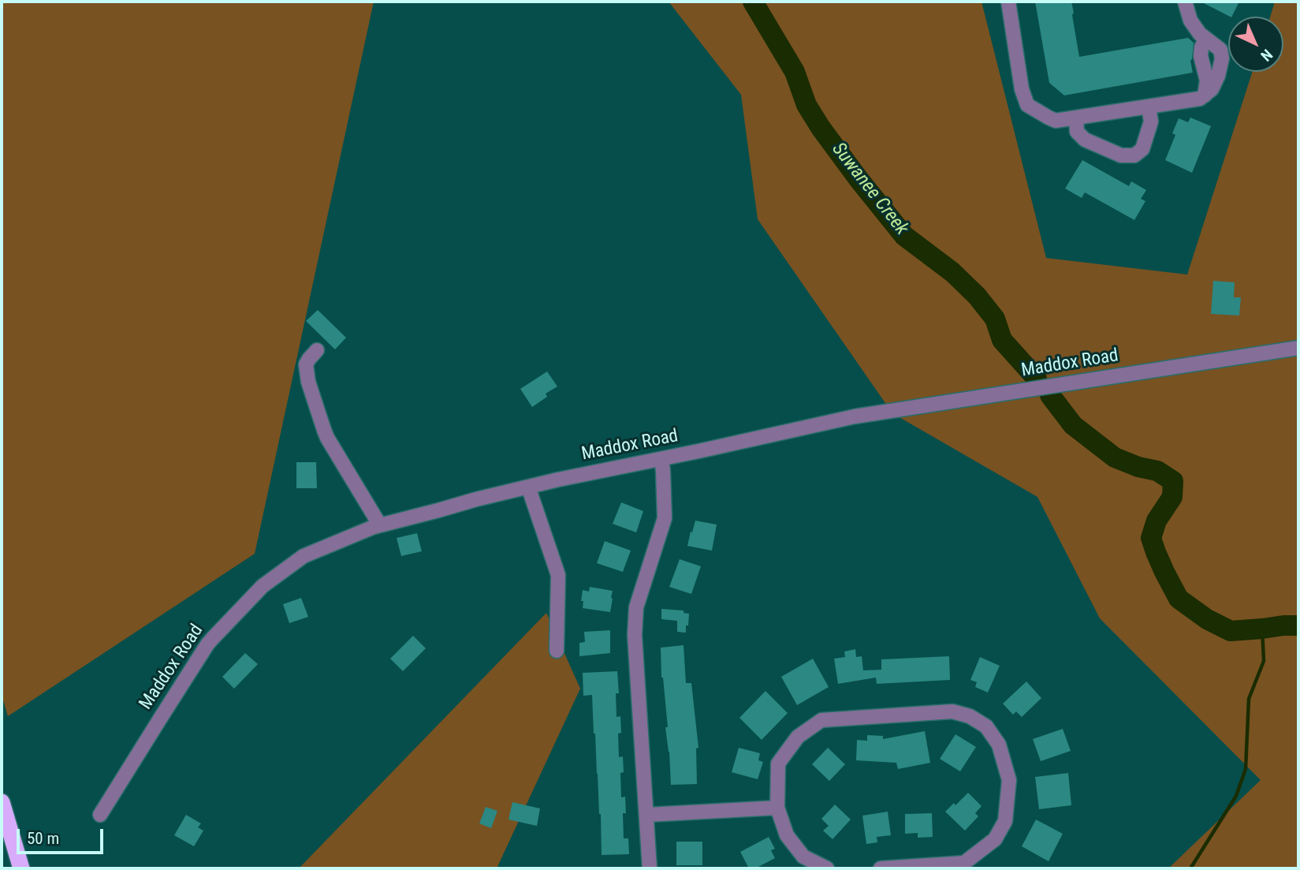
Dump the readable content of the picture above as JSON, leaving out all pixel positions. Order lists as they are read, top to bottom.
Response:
{
  "streets": {
    "street": ["Maddox Road"]
  },
  "water": ["Suwanee Creek"],
  "scale_bar": "50 m",
  "north": "bottom right"
}
